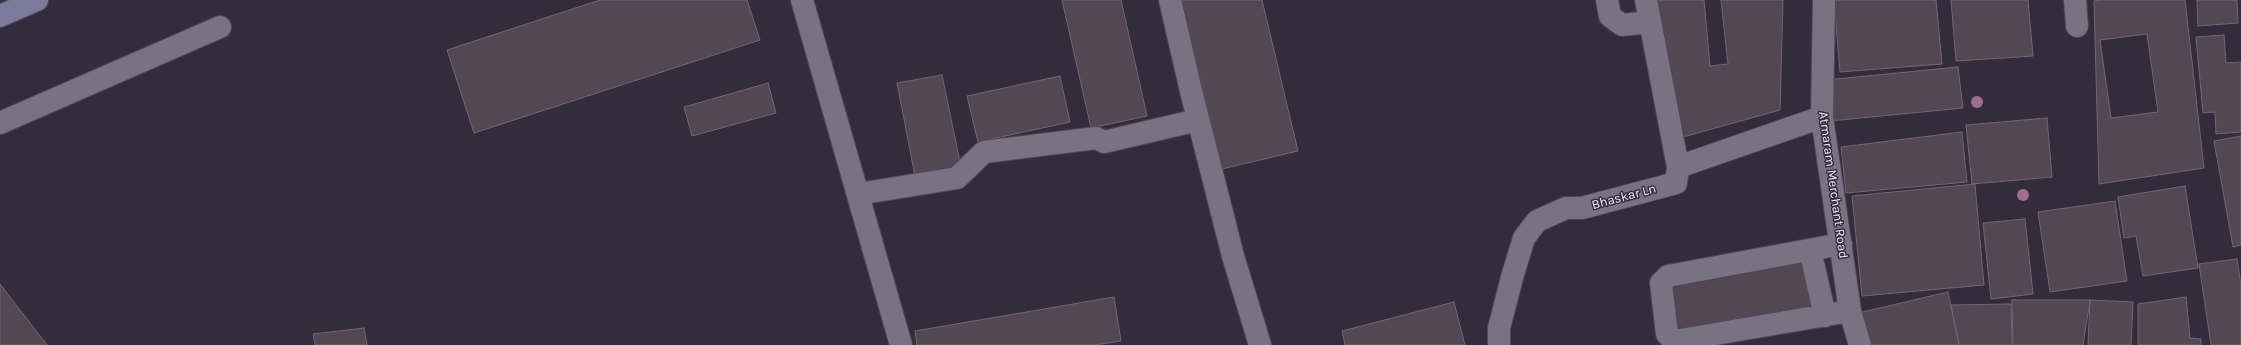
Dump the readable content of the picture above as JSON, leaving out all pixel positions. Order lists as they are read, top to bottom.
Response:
{
  "streets": {
    "street": ["Atmaram Merchant Road", "Bhaskar Ln"]
  }
}
